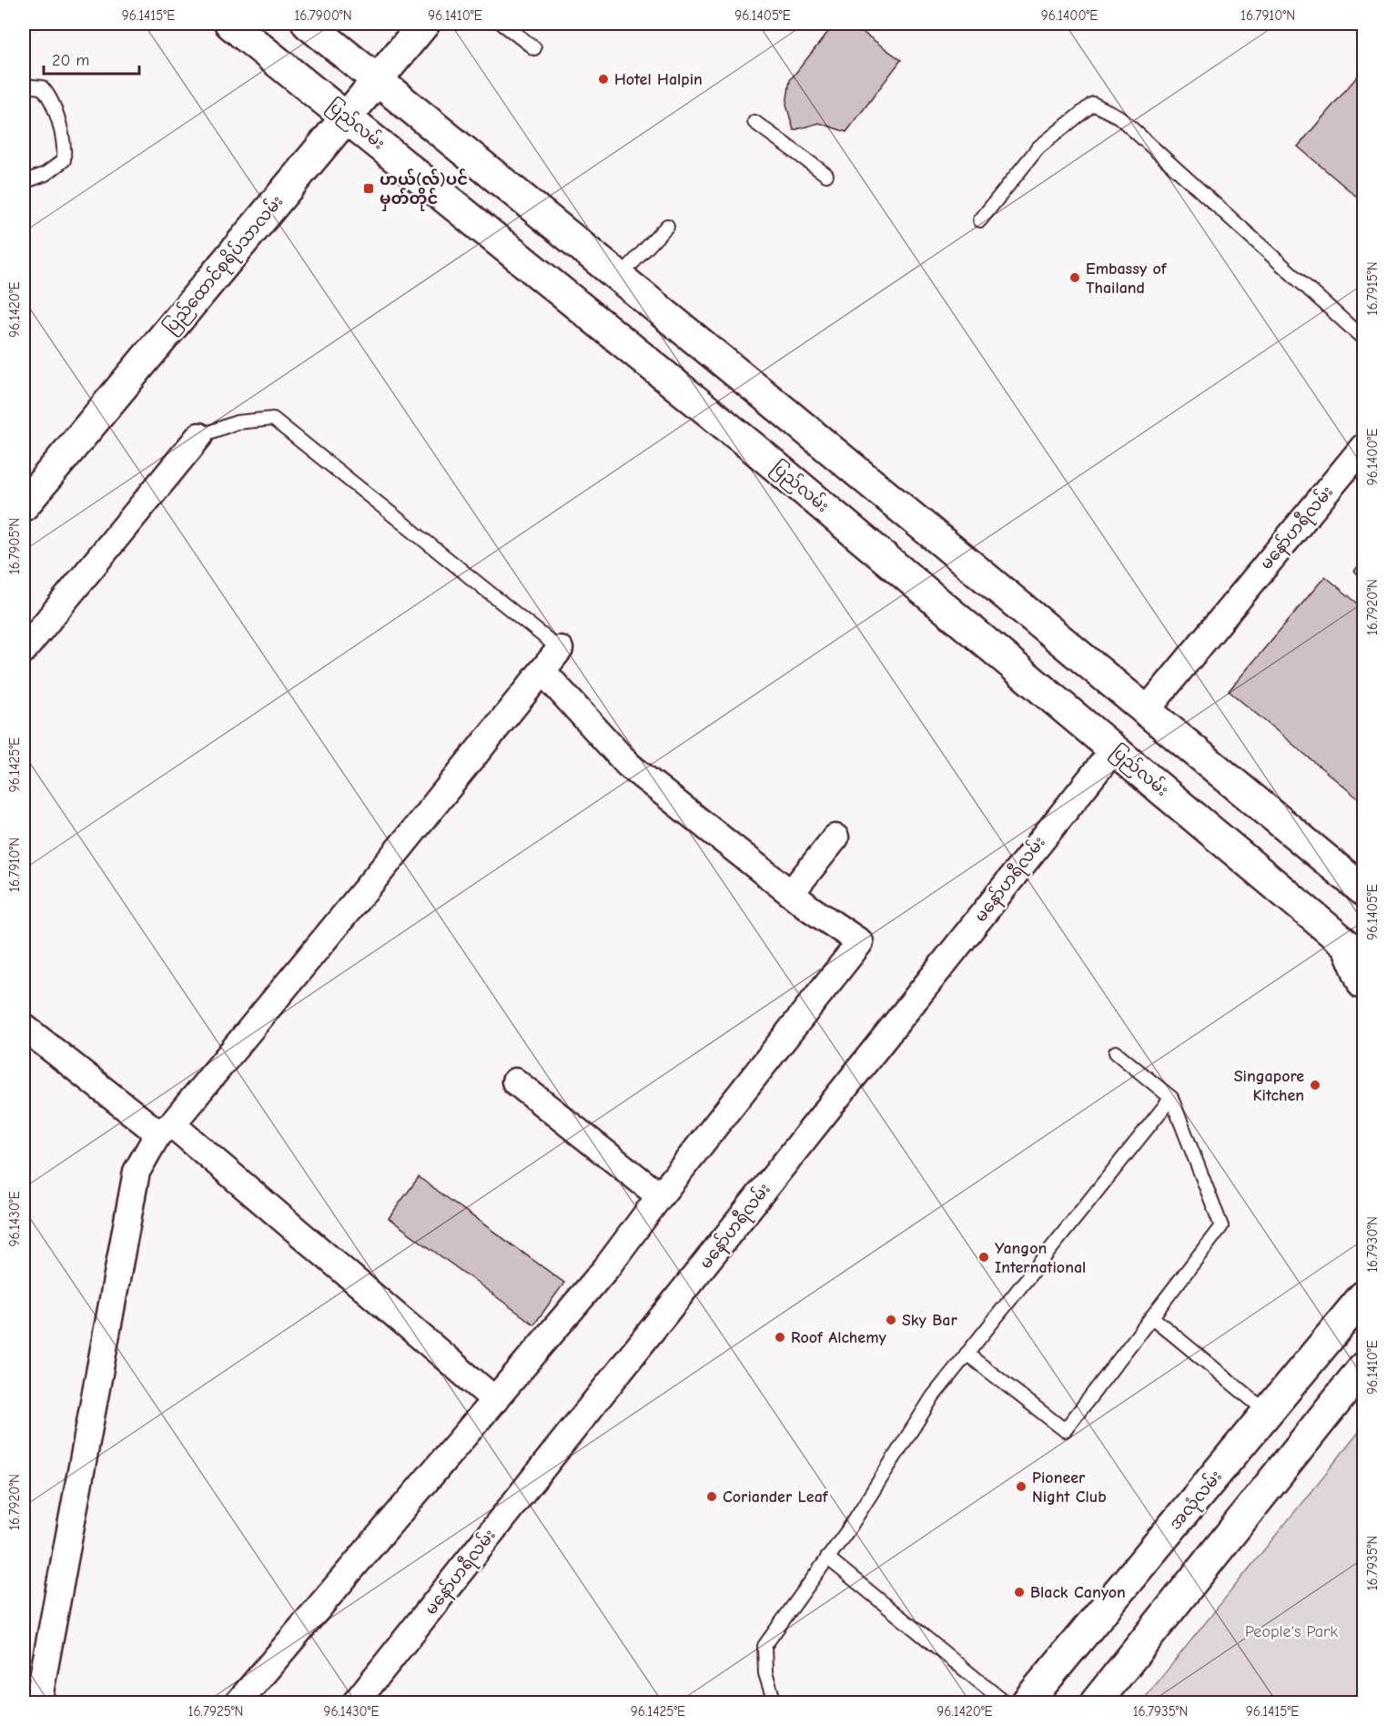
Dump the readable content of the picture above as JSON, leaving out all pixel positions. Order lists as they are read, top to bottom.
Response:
{
  "streets": {
    "main road": ["ပြည်လမ်း", "ပြည်ထောင်စုရိပ်သာလမ်း", "အလုံလမ်း"],
    "street": ["မနော်ဟရီလမ်း"]
  },
  "crossings": [
    ["ပြည်လမ်း", "ပြည်ထောင်စုရိပ်သာလမ်း"],
    ["ပြည်လမ်း", "မနော်ဟရီလမ်း"]
  ],
  "parks": ["People's Park"],
  "places": {
    "other": [
      "Hotel Halpin",
      "Embassy of Thailand",
      "Singapore Kitchen",
      "Yangon International",
      "Sky Bar",
      "Roof Alchemy",
      "Pioneer Night Club",
      "Coriander Leaf",
      "Black Canyon"
    ],
    "transit": ["ဟယ်(လ်)ပင် မှတ်တိုင်"]
  },
  "scale_bar": "20 m",
  "coordinates": [
    "96.1415°E",
    "16.7900°N",
    "96.1410°E",
    "96.1405°E",
    "96.1400°E",
    "16.7910°N",
    "16.7915°N",
    "96.1420°E",
    "16.7905°N",
    "16.7920°N",
    "96.1425°E",
    "96.1430°E",
    "16.7930°N",
    "16.7935°N",
    "16.7925°N"
  ]
}
